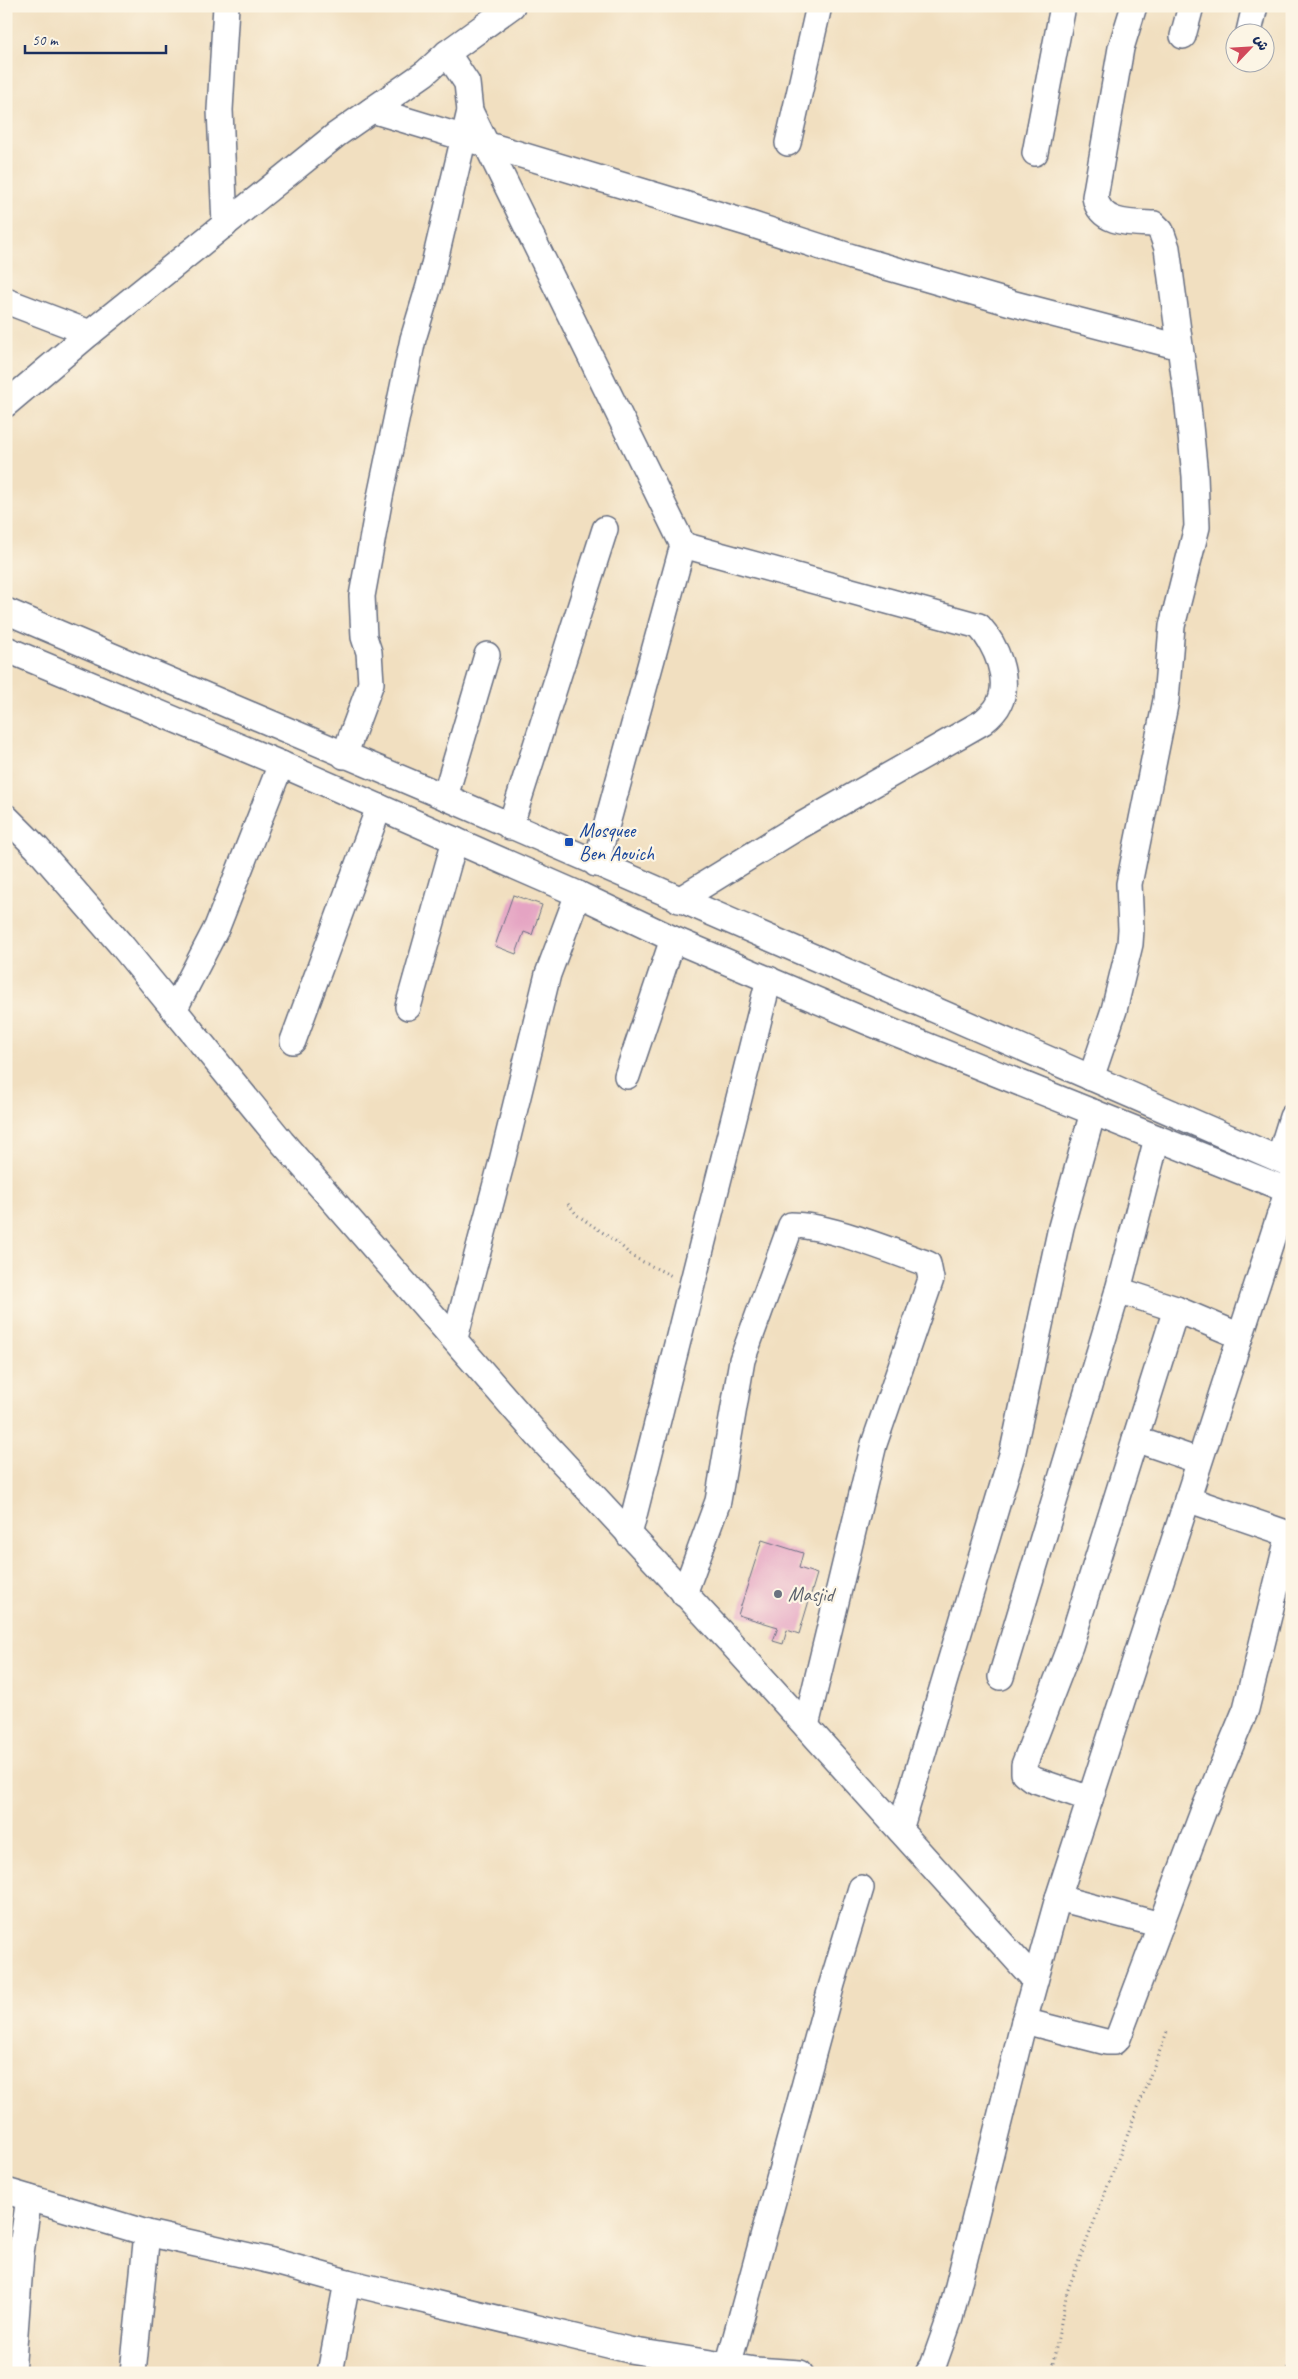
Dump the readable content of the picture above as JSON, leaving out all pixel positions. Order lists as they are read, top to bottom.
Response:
{
  "places": {
    "transit": ["Mosquee Ben Aouich"],
    "other": ["Masjid"]
  },
  "scale_bar": "50 m",
  "north": "top right"
}
